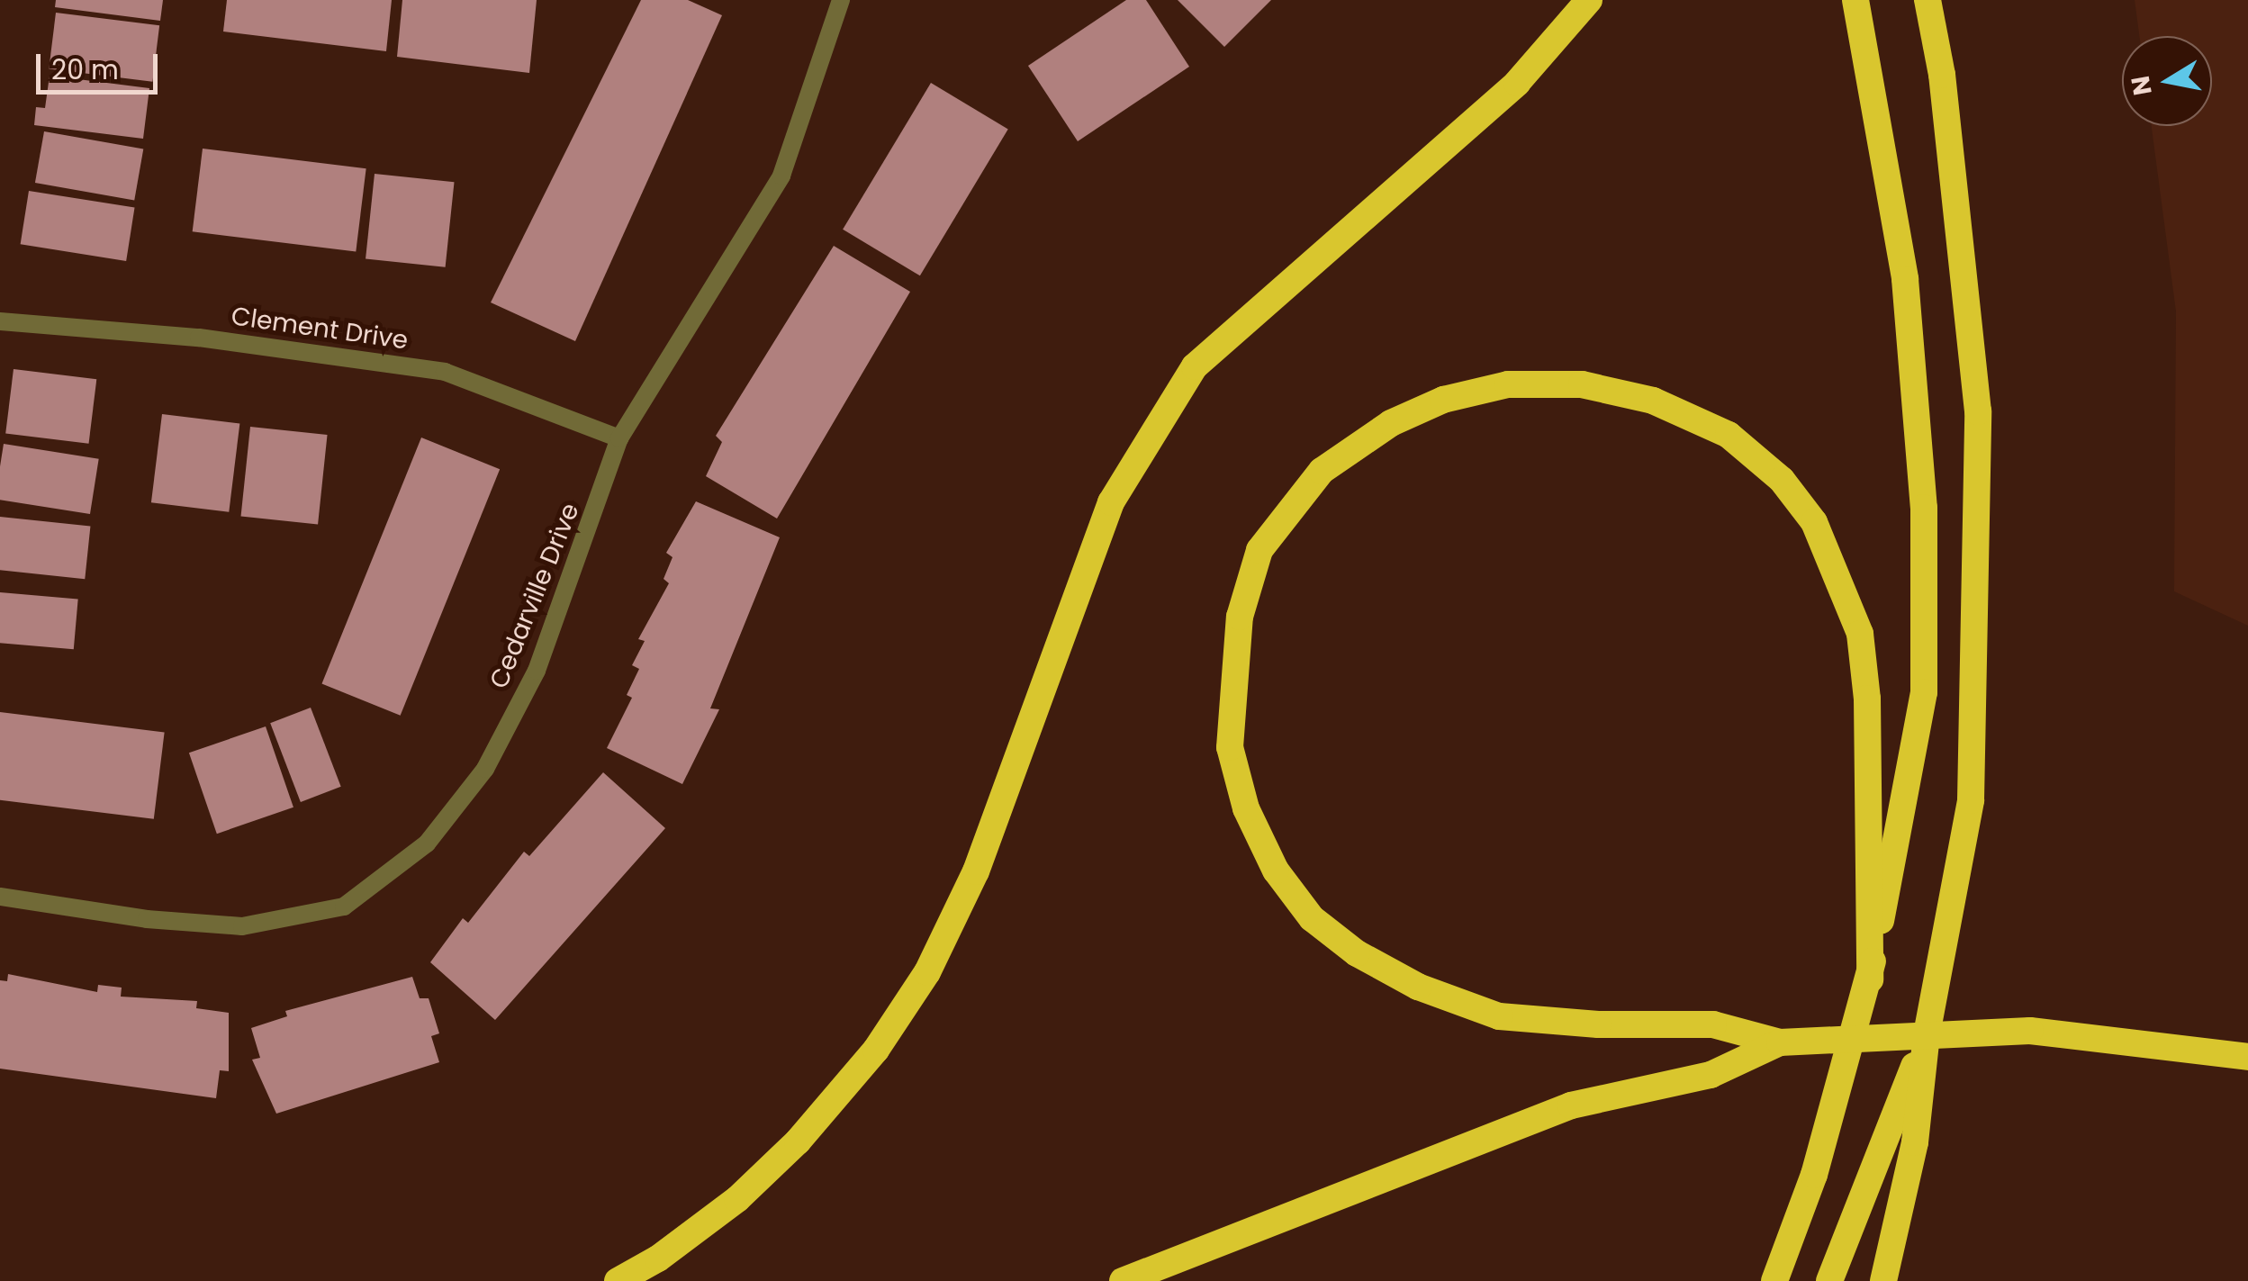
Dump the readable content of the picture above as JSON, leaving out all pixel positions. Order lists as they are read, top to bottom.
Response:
{
  "streets": {
    "street": ["Clement Drive", "Cedarville Drive"]
  },
  "crossings": [
    ["Clement Drive", "Cedarville Drive"]
  ],
  "scale_bar": "20 m",
  "north": "left"
}
